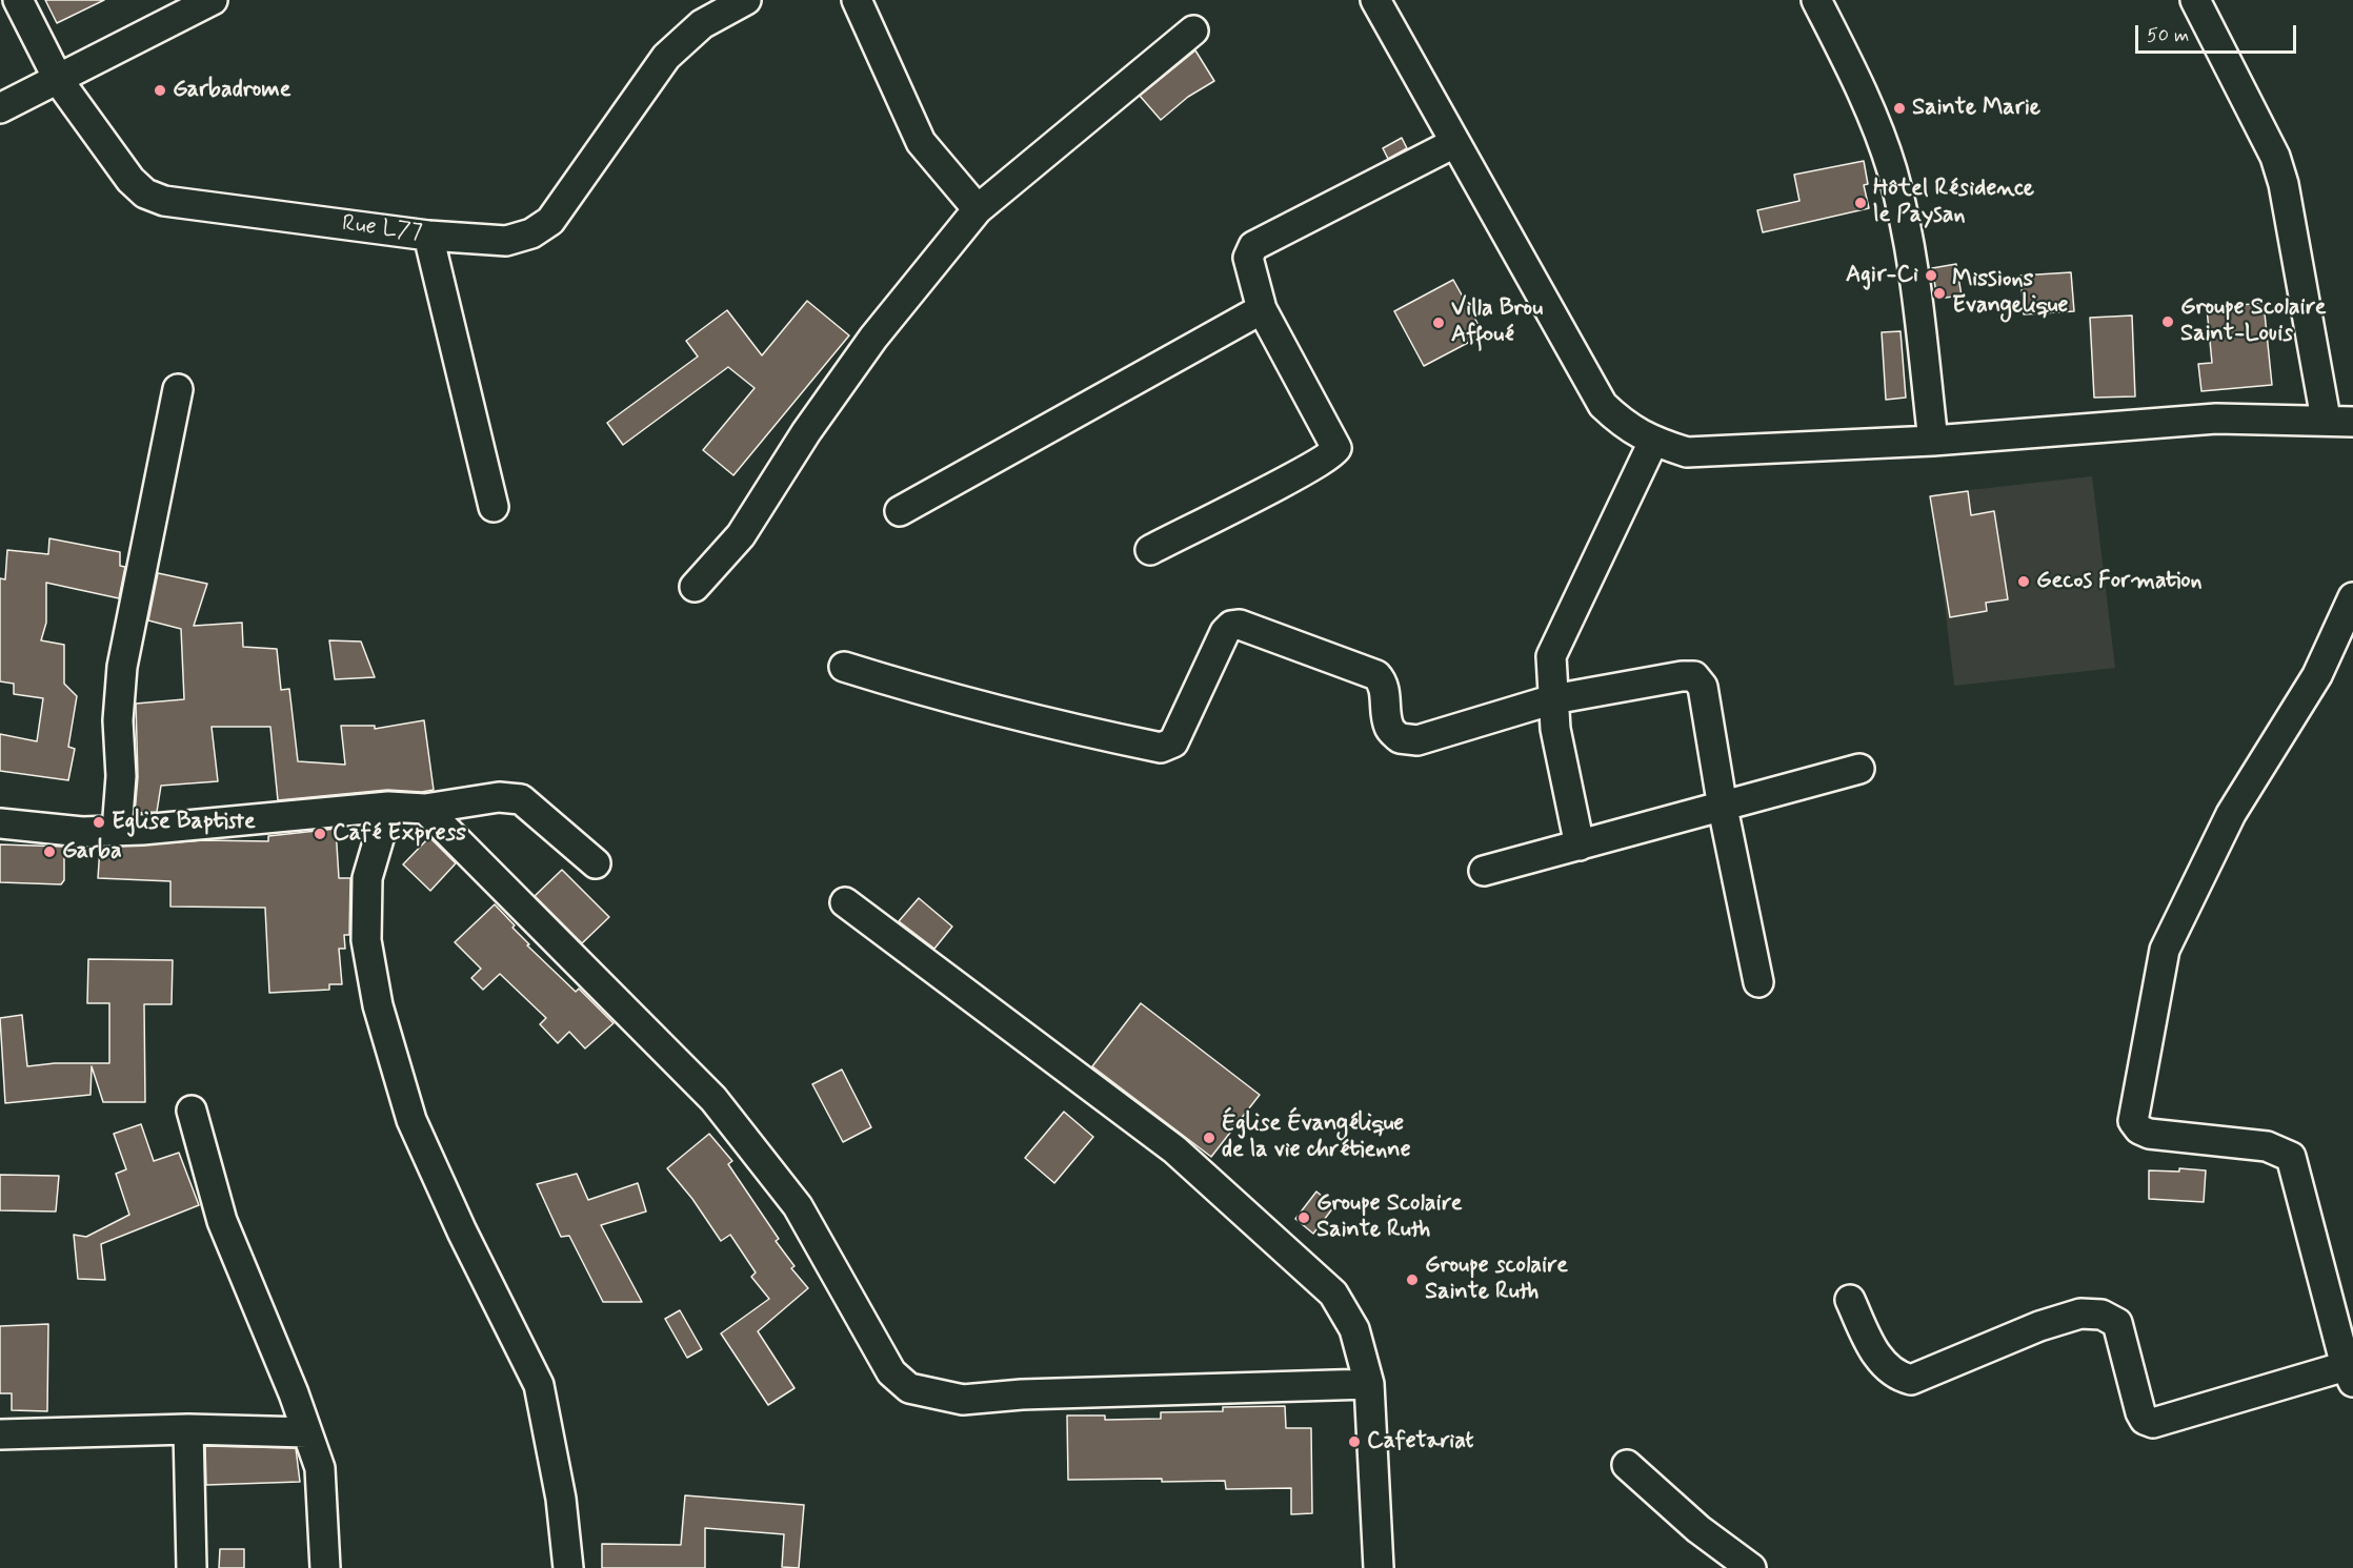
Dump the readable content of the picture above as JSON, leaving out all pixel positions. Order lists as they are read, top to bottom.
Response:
{
  "streets": {
    "street": ["Rue L77"]
  },
  "places": [
    "Garbadrome",
    "Sainte Marie",
    "Hôtel Résidence le Paysan",
    "Agir-Ci",
    "Missions Evangelique",
    "Groupe Scolaire Saint-Louis",
    "Villa Brou Affoué",
    "Gecos Formation",
    "Eglise Baptiste",
    "Café Express",
    "Garba",
    "Église Évangélique de la vie chrétienne",
    "Groupe Scolaire Sainte Ruth",
    "Groupe scolaire Sainte Ruth",
    "Cafetariat"
  ],
  "scale_bar": "50 m"
}
